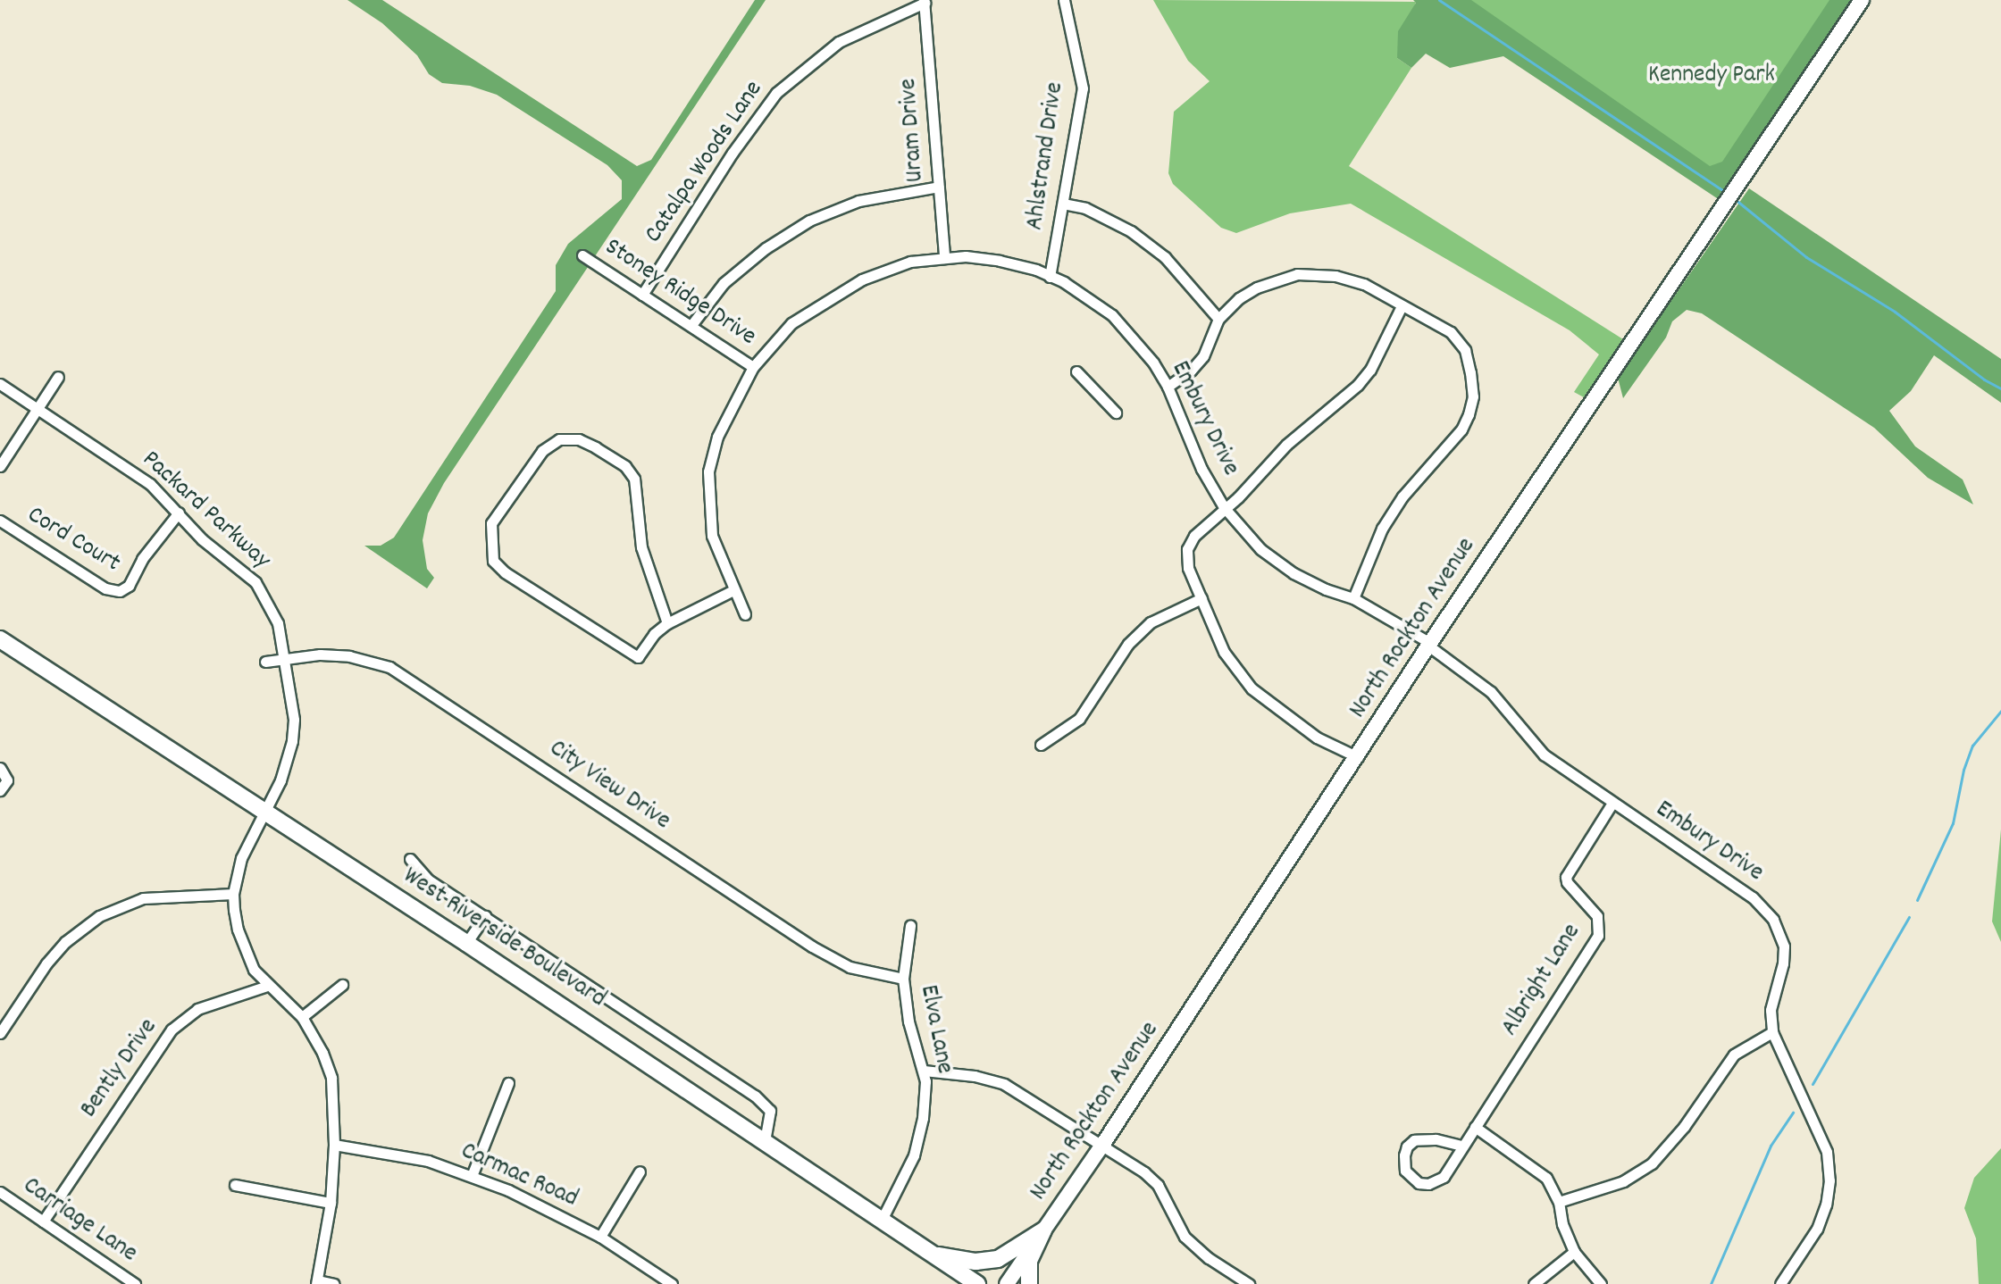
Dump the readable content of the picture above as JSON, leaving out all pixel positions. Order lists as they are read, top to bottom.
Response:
{
  "streets": {
    "main road": ["West Riverside Boulevard"],
    "street": [
      "Uram Drive",
      "Ahlstrand Drive",
      "Catalpa Woods Lane",
      "Stoney Ridge Drive",
      "Embury Drive",
      "Packard Parkway",
      "Cord Court",
      "North Rockton Avenue",
      "City View Drive",
      "Albright Lane",
      "Elva Lane",
      "Bently Drive",
      "Carmac Road",
      "Carriage Lane"
    ]
  },
  "crossings": [
    ["Uram Drive", "Catalpa Woods Lane"],
    ["Uram Drive", "Embury Drive"],
    ["Ahlstrand Drive", "Embury Drive"],
    ["Catalpa Woods Lane", "Stoney Ridge Drive"],
    ["Stoney Ridge Drive", "Embury Drive"],
    ["Embury Drive", "North Rockton Avenue"],
    ["Embury Drive", "Albright Lane"],
    ["Packard Parkway", "Cord Court"],
    ["Packard Parkway", "City View Drive"],
    ["Packard Parkway", "West Riverside Boulevard"],
    ["Packard Parkway", "Bently Drive"],
    ["Packard Parkway", "Carmac Road"],
    ["City View Drive", "Elva Lane"],
    ["West Riverside Boulevard", "Elva Lane"],
    ["Bently Drive", "Carriage Lane"]
  ],
  "parks": ["Kennedy Park"]
}
